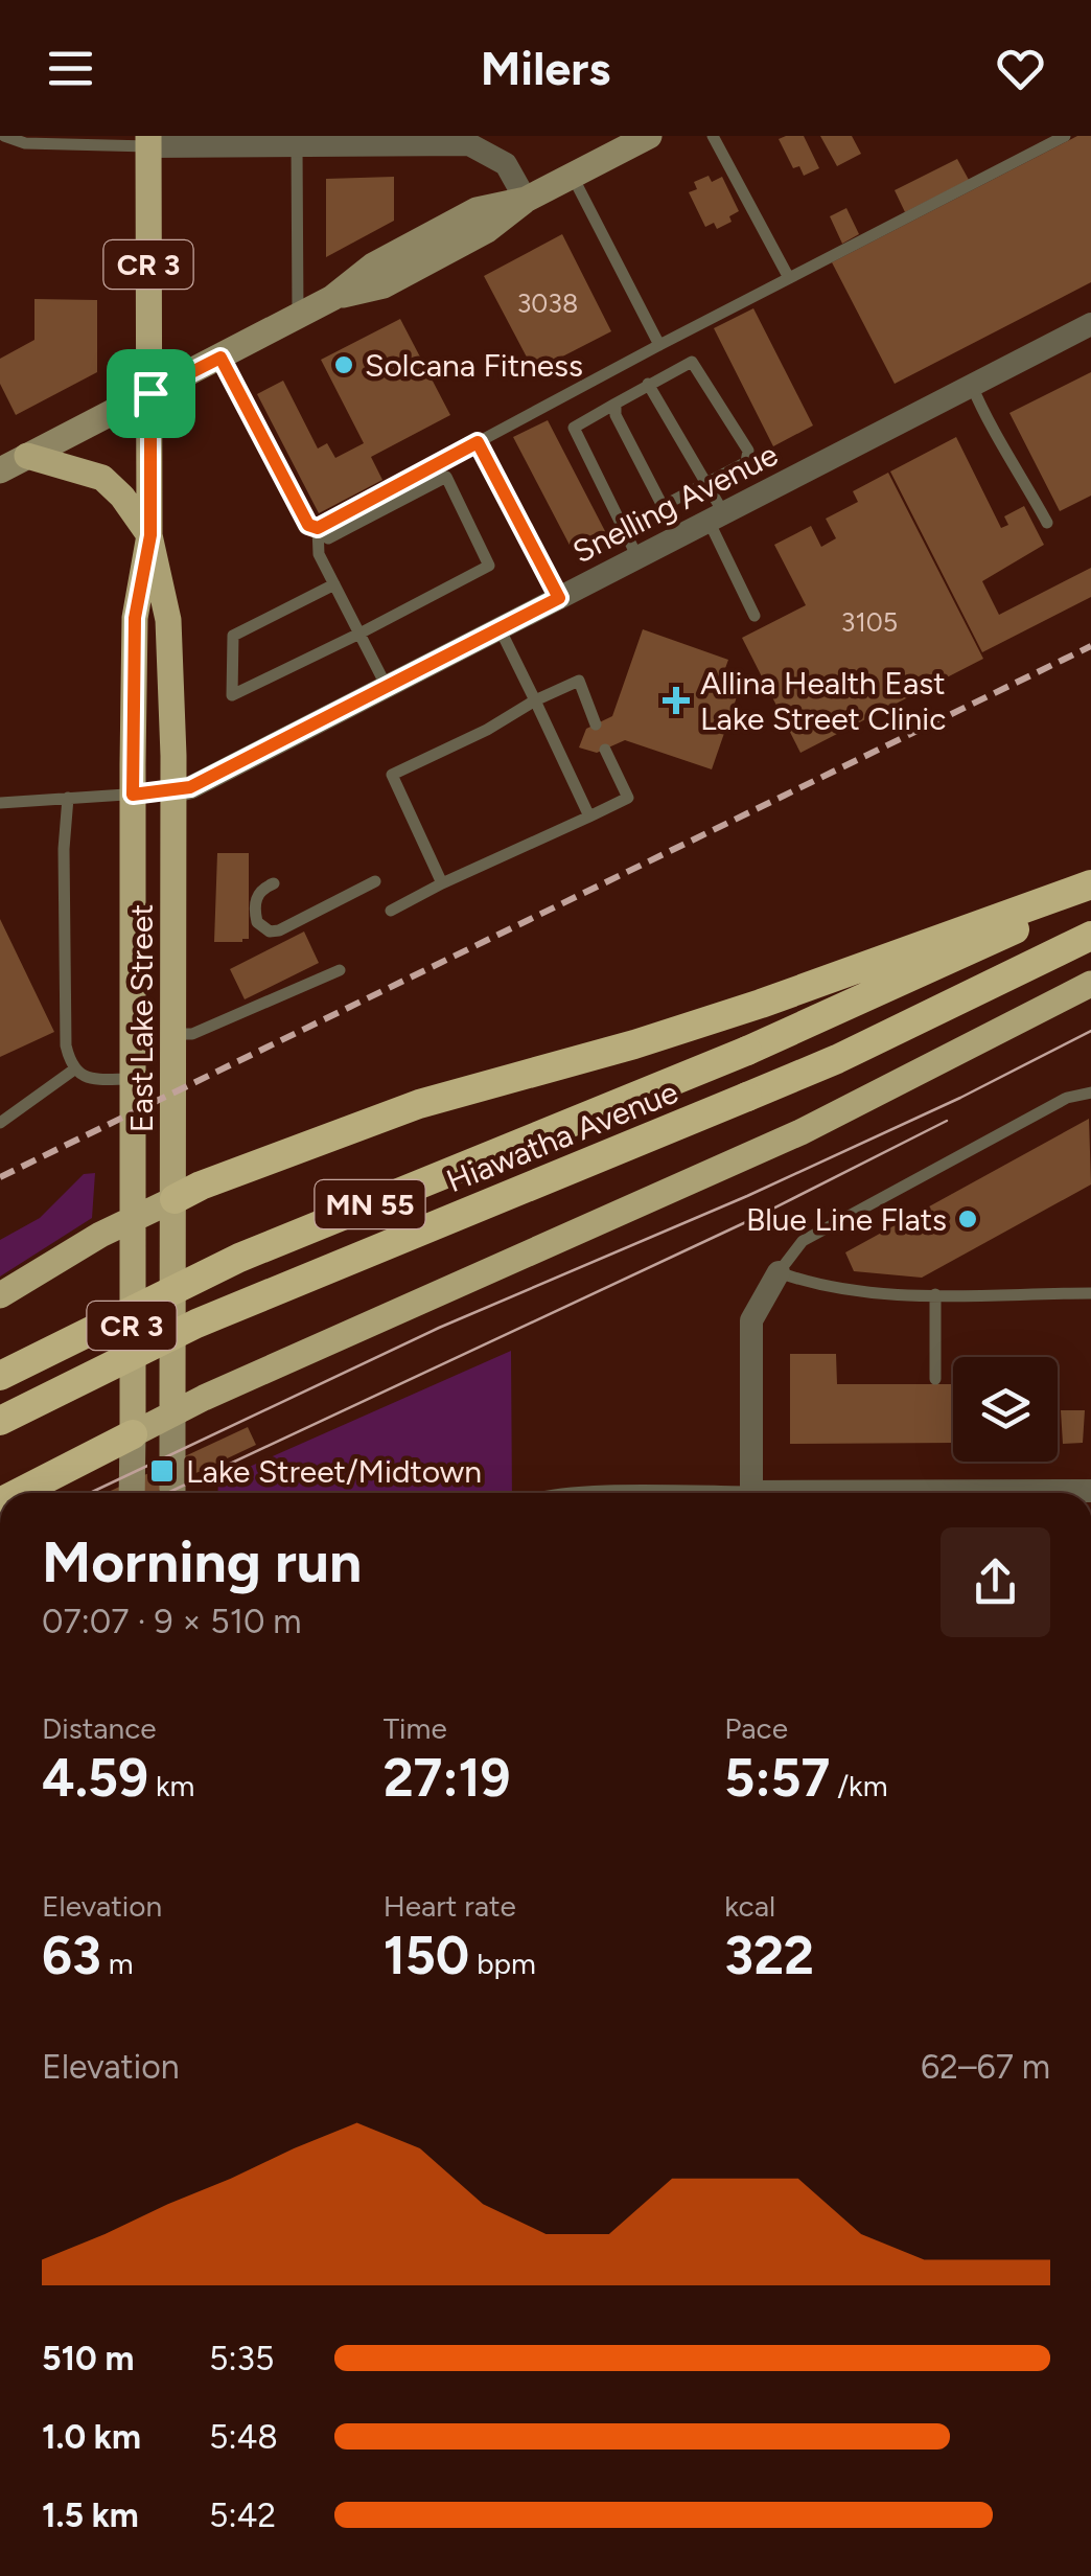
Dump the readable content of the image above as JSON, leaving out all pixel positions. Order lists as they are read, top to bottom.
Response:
{
  "streets": {
    "highway": ["Hiawatha Avenue", "MN 55"],
    "main road": ["CR 3", "East Lake Street"],
    "street": ["Snelling Avenue"]
  },
  "crossings": [
    ["Snelling Avenue", "East Lake Street"]
  ],
  "places": {
    "other": ["Solcana Fitness", "Blue Line Flats"],
    "health": ["Allina Health East Lake Street Clinic"],
    "transit": ["Lake Street/Midtown"]
  },
  "house_numbers": ["3038", "3105"],
  "page": {
    "header": "Milers",
    "heading": ["Morning run", "07:07 · 9 × 510 m"],
    "stats": [
      ["Distance", "4.59 km"],
      ["Time", "27:19"],
      ["Pace", "5:57 /km"],
      ["Elevation", "63 m"],
      ["Heart rate", "150 bpm"],
      ["kcal", "322"]
    ],
    "chart": ["Elevation", "62–67 m"],
    "list": [
      {
        "name": "510 m",
        "note": "5:35"
      },
      {
        "name": "1.0 km",
        "note": "5:48"
      },
      {
        "name": "1.5 km",
        "note": "5:42"
      }
    ]
  }
}
